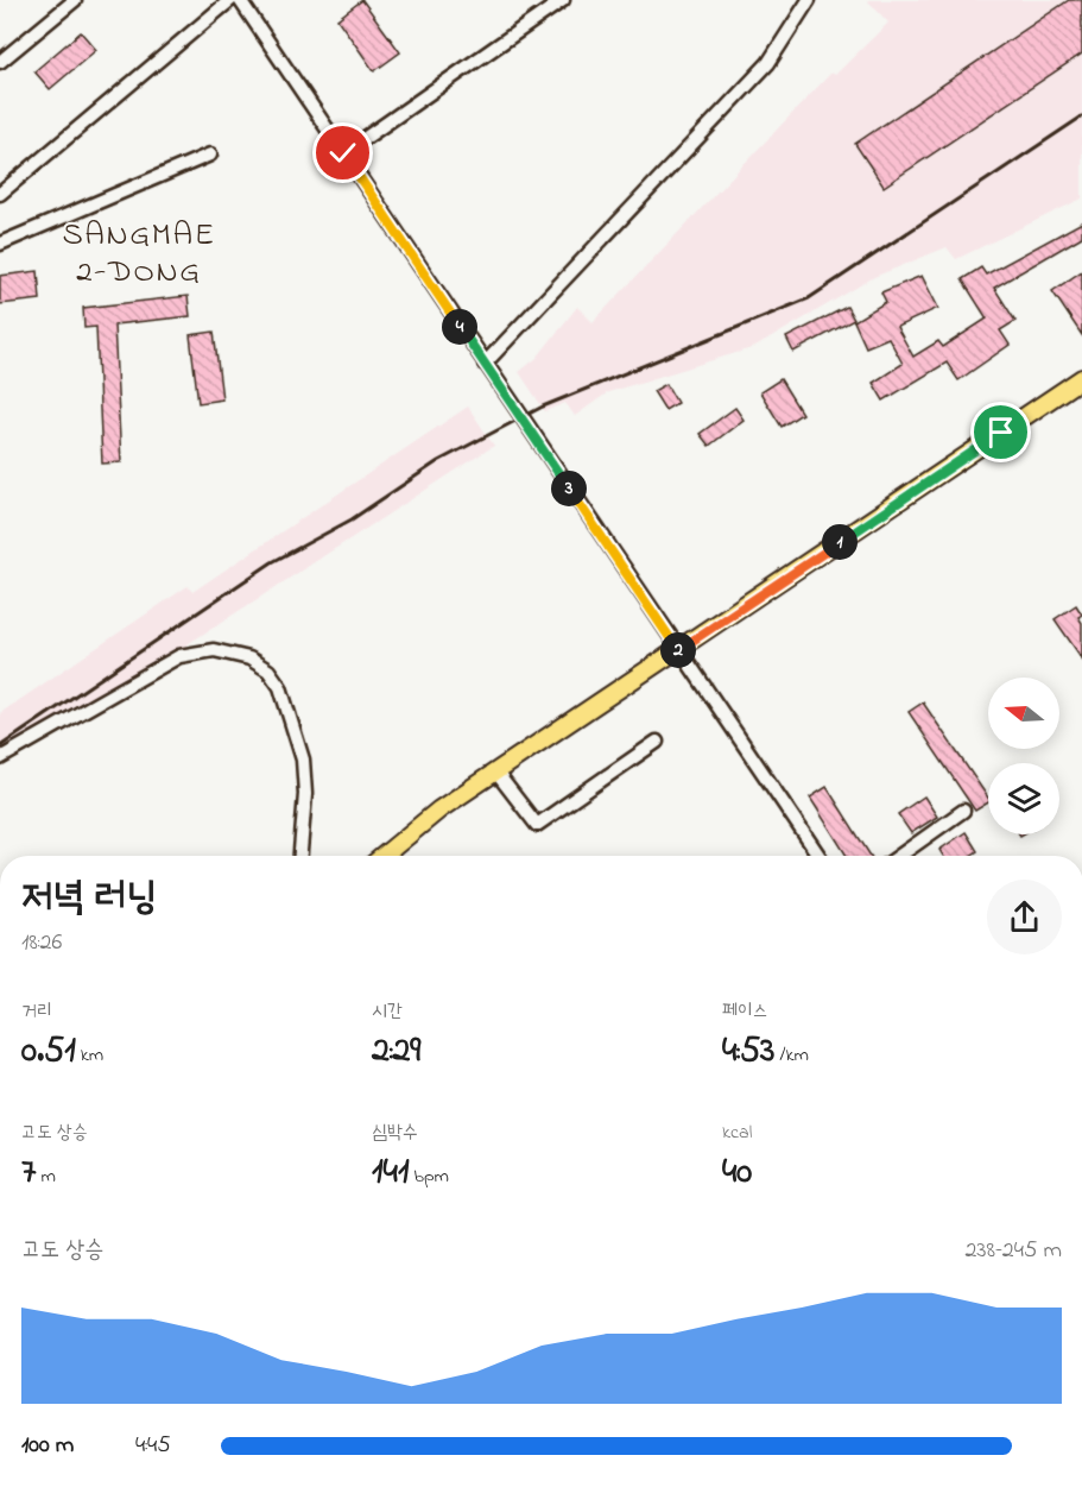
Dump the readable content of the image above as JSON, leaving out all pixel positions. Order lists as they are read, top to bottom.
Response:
{
  "districts": ["SANGMAE 2-DONG"],
  "north": "left",
  "page": {
    "pins": [
      "4",
      "3",
      "1",
      "2"
    ],
    "heading": ["저녁 러닝", "18:26"],
    "stats": [
      ["거리", "0.51 km"],
      ["시간", "2:29"],
      ["페이스", "4:53 /km"],
      ["고도 상승", "7 m"],
      ["심박수", "141 bpm"],
      ["kcal", "40"]
    ],
    "chart": ["고도 상승", "238–245 m"],
    "list": [
      {
        "name": "100 m",
        "note": "4:45"
      }
    ]
  }
}
